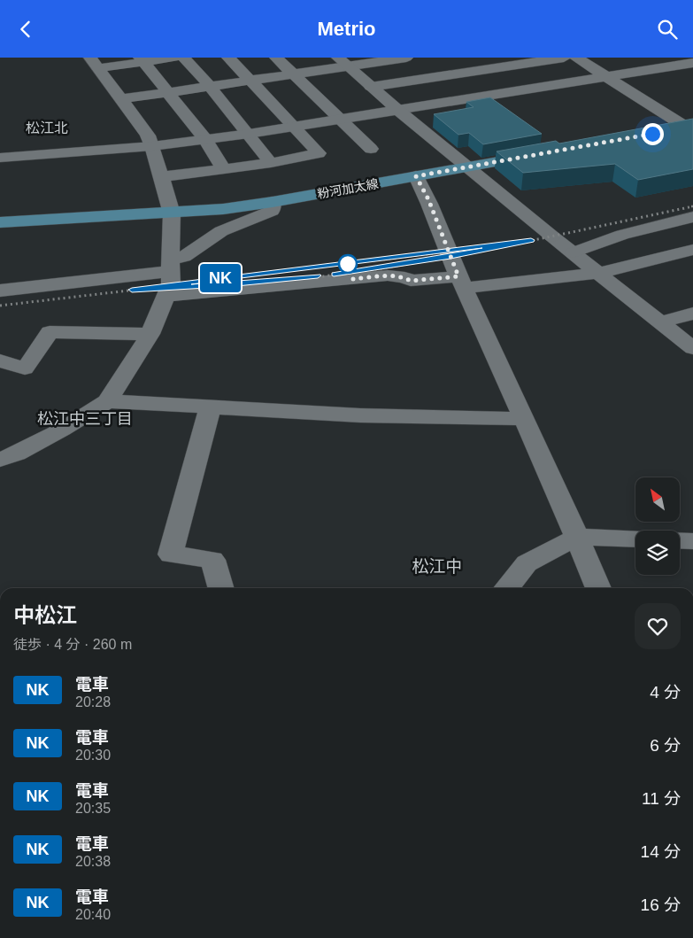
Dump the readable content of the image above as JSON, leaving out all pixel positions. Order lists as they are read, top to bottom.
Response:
{
  "streets": {
    "main road": ["粉河加太線"]
  },
  "districts": ["松江北", "松江中三丁目", "松江中"],
  "north": "top left",
  "page": {
    "header": "Metrio",
    "on_map": "NK",
    "heading": ["中松江", "徒歩 · 4 分 · 260 m"],
    "list": [
      {
        "mark": "NK",
        "name": "電車",
        "note": "20:28",
        "value": "4 分"
      },
      {
        "mark": "NK",
        "name": "電車",
        "note": "20:30",
        "value": "6 分"
      },
      {
        "mark": "NK",
        "name": "電車",
        "note": "20:35",
        "value": "11 分"
      },
      {
        "mark": "NK",
        "name": "電車",
        "note": "20:38",
        "value": "14 分"
      },
      {
        "mark": "NK",
        "name": "電車",
        "note": "20:40",
        "value": "16 分"
      }
    ]
  }
}
